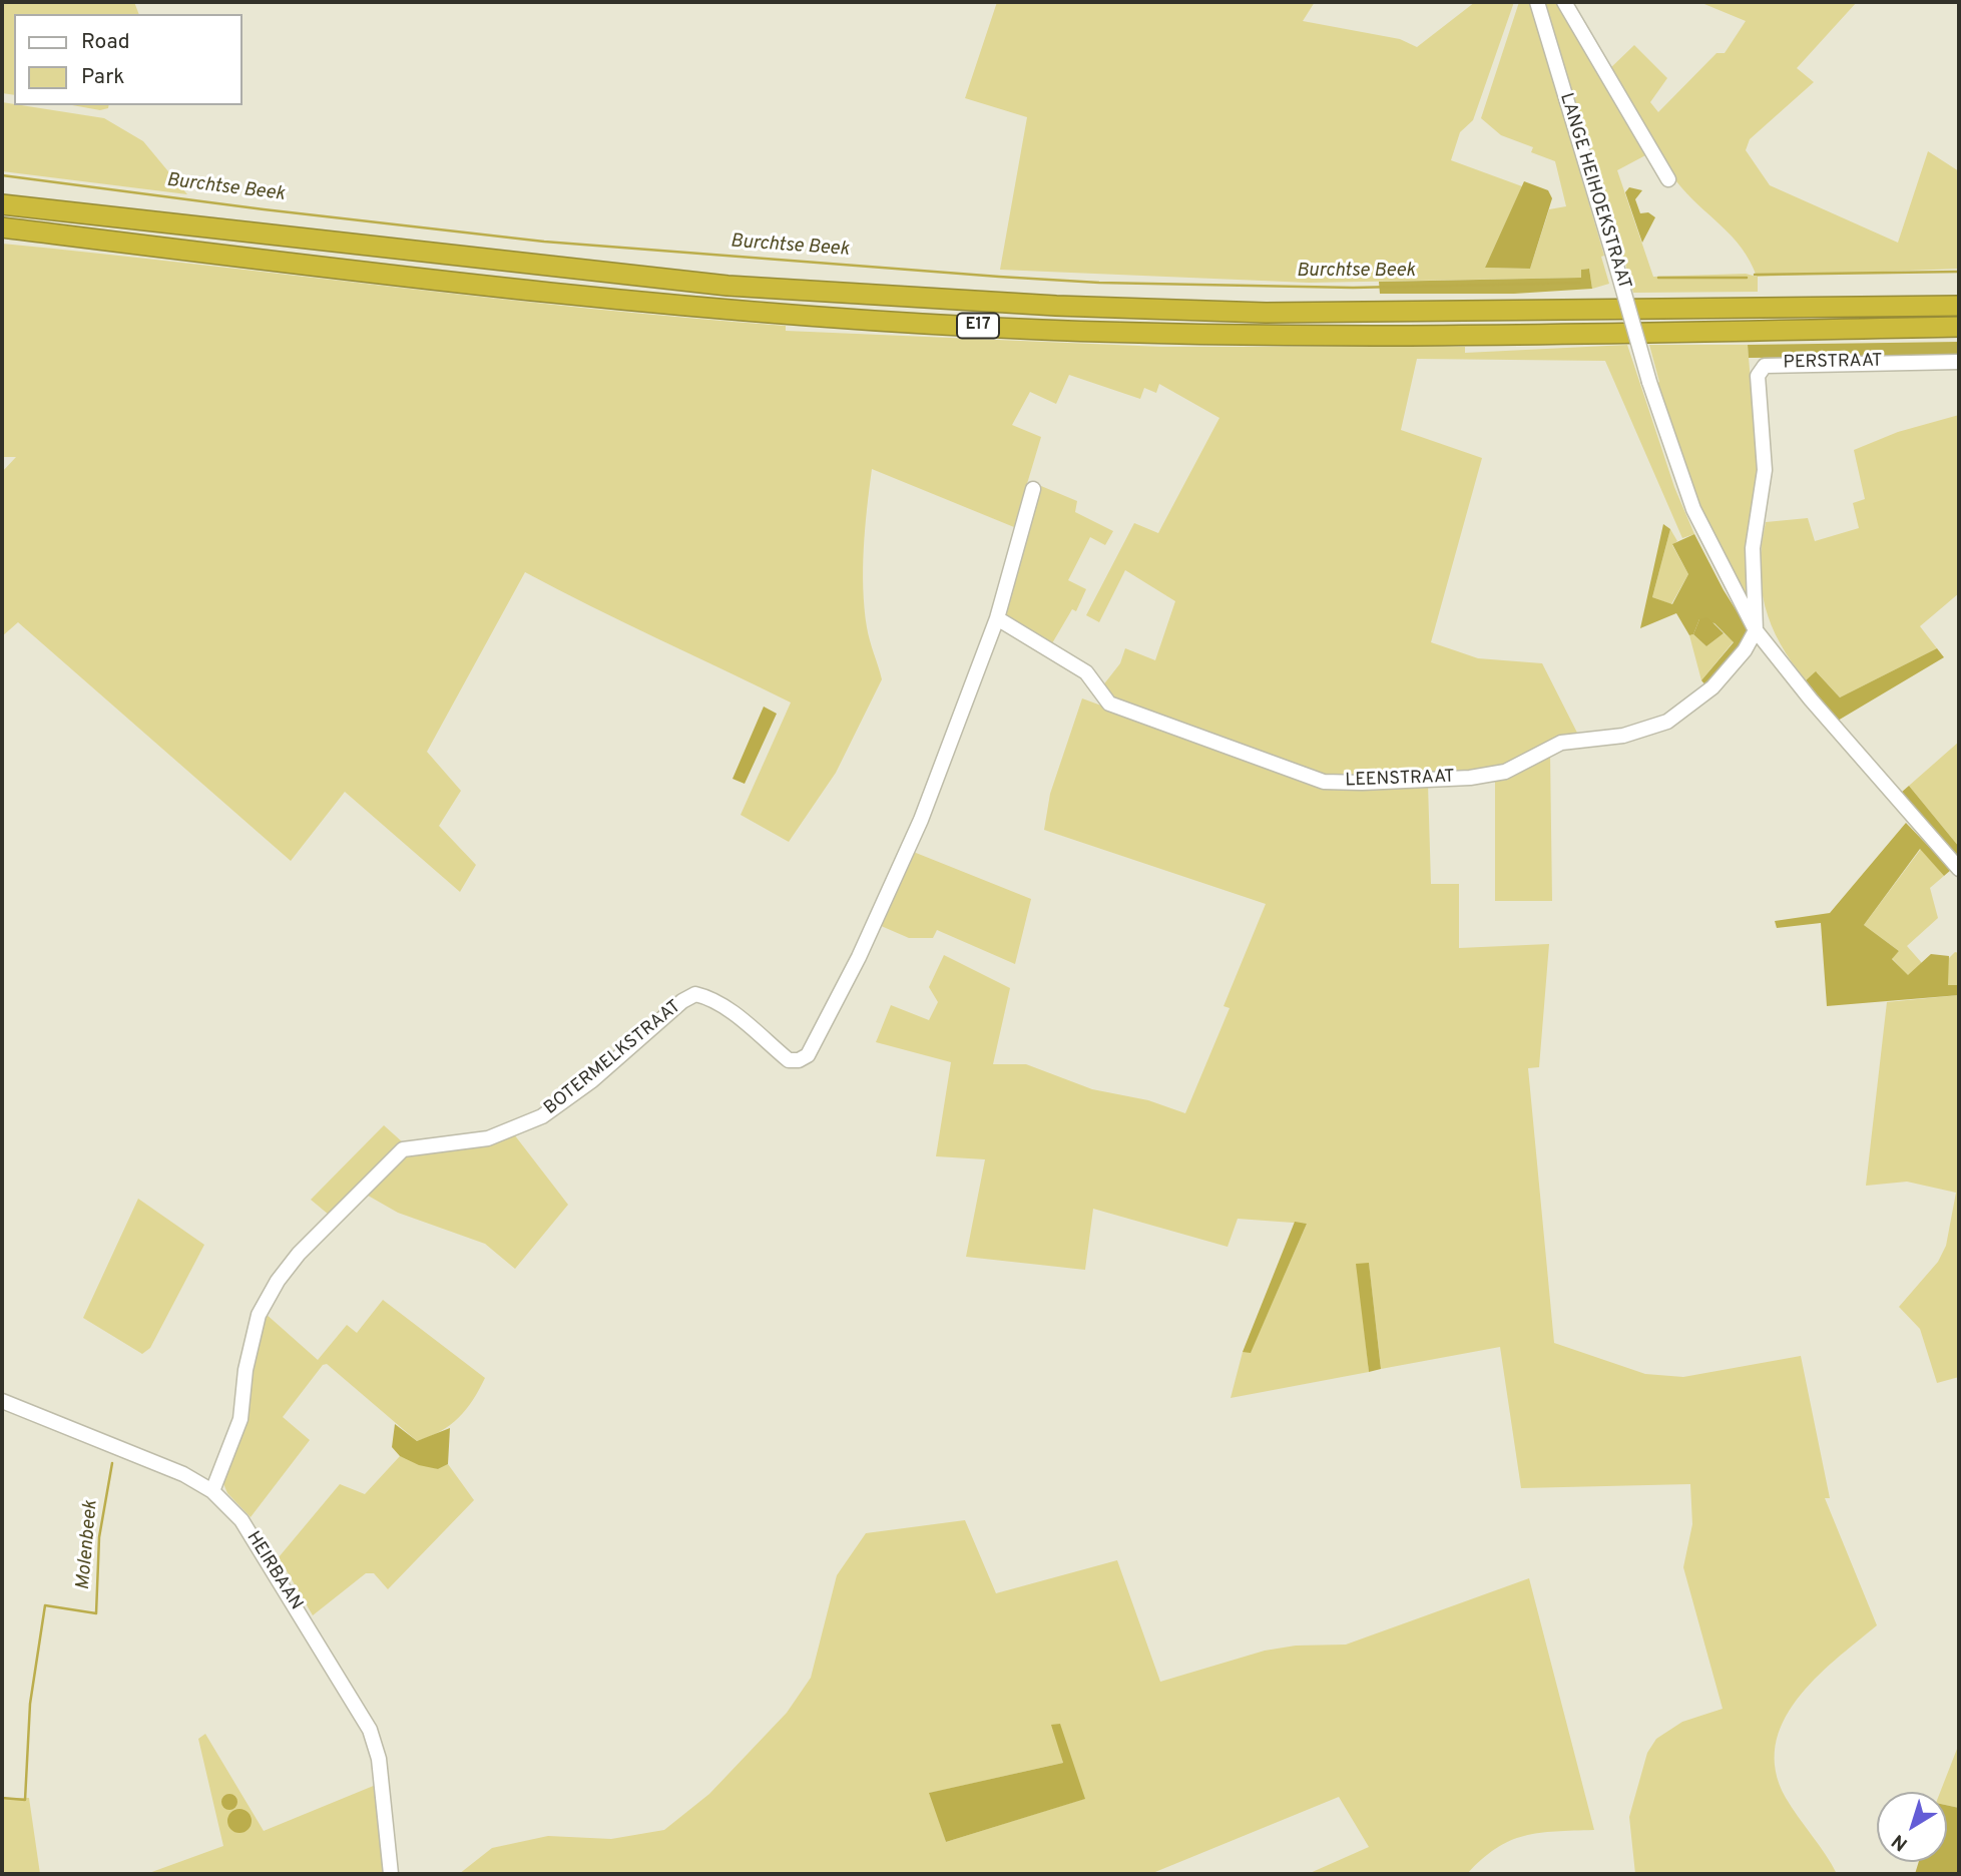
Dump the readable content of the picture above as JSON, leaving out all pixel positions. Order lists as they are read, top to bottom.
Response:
{
  "streets": {
    "highway": ["E17"],
    "street": [
      "LANGE HEIHOEKSTRAAT",
      "PERSTRAAT",
      "LEENSTRAAT",
      "BOTERMELKSTRAAT",
      "HEIRBAAN"
    ]
  },
  "crossings": [
    ["LANGE HEIHOEKSTRAAT", "PERSTRAAT"],
    ["LANGE HEIHOEKSTRAAT", "LEENSTRAAT"],
    ["PERSTRAAT", "LEENSTRAAT"],
    ["LEENSTRAAT", "BOTERMELKSTRAAT"],
    ["BOTERMELKSTRAAT", "HEIRBAAN"]
  ],
  "water": ["Burchtse Beek", "Molenbeek"],
  "legend": ["Road", "Park"],
  "north": "bottom left"
}
